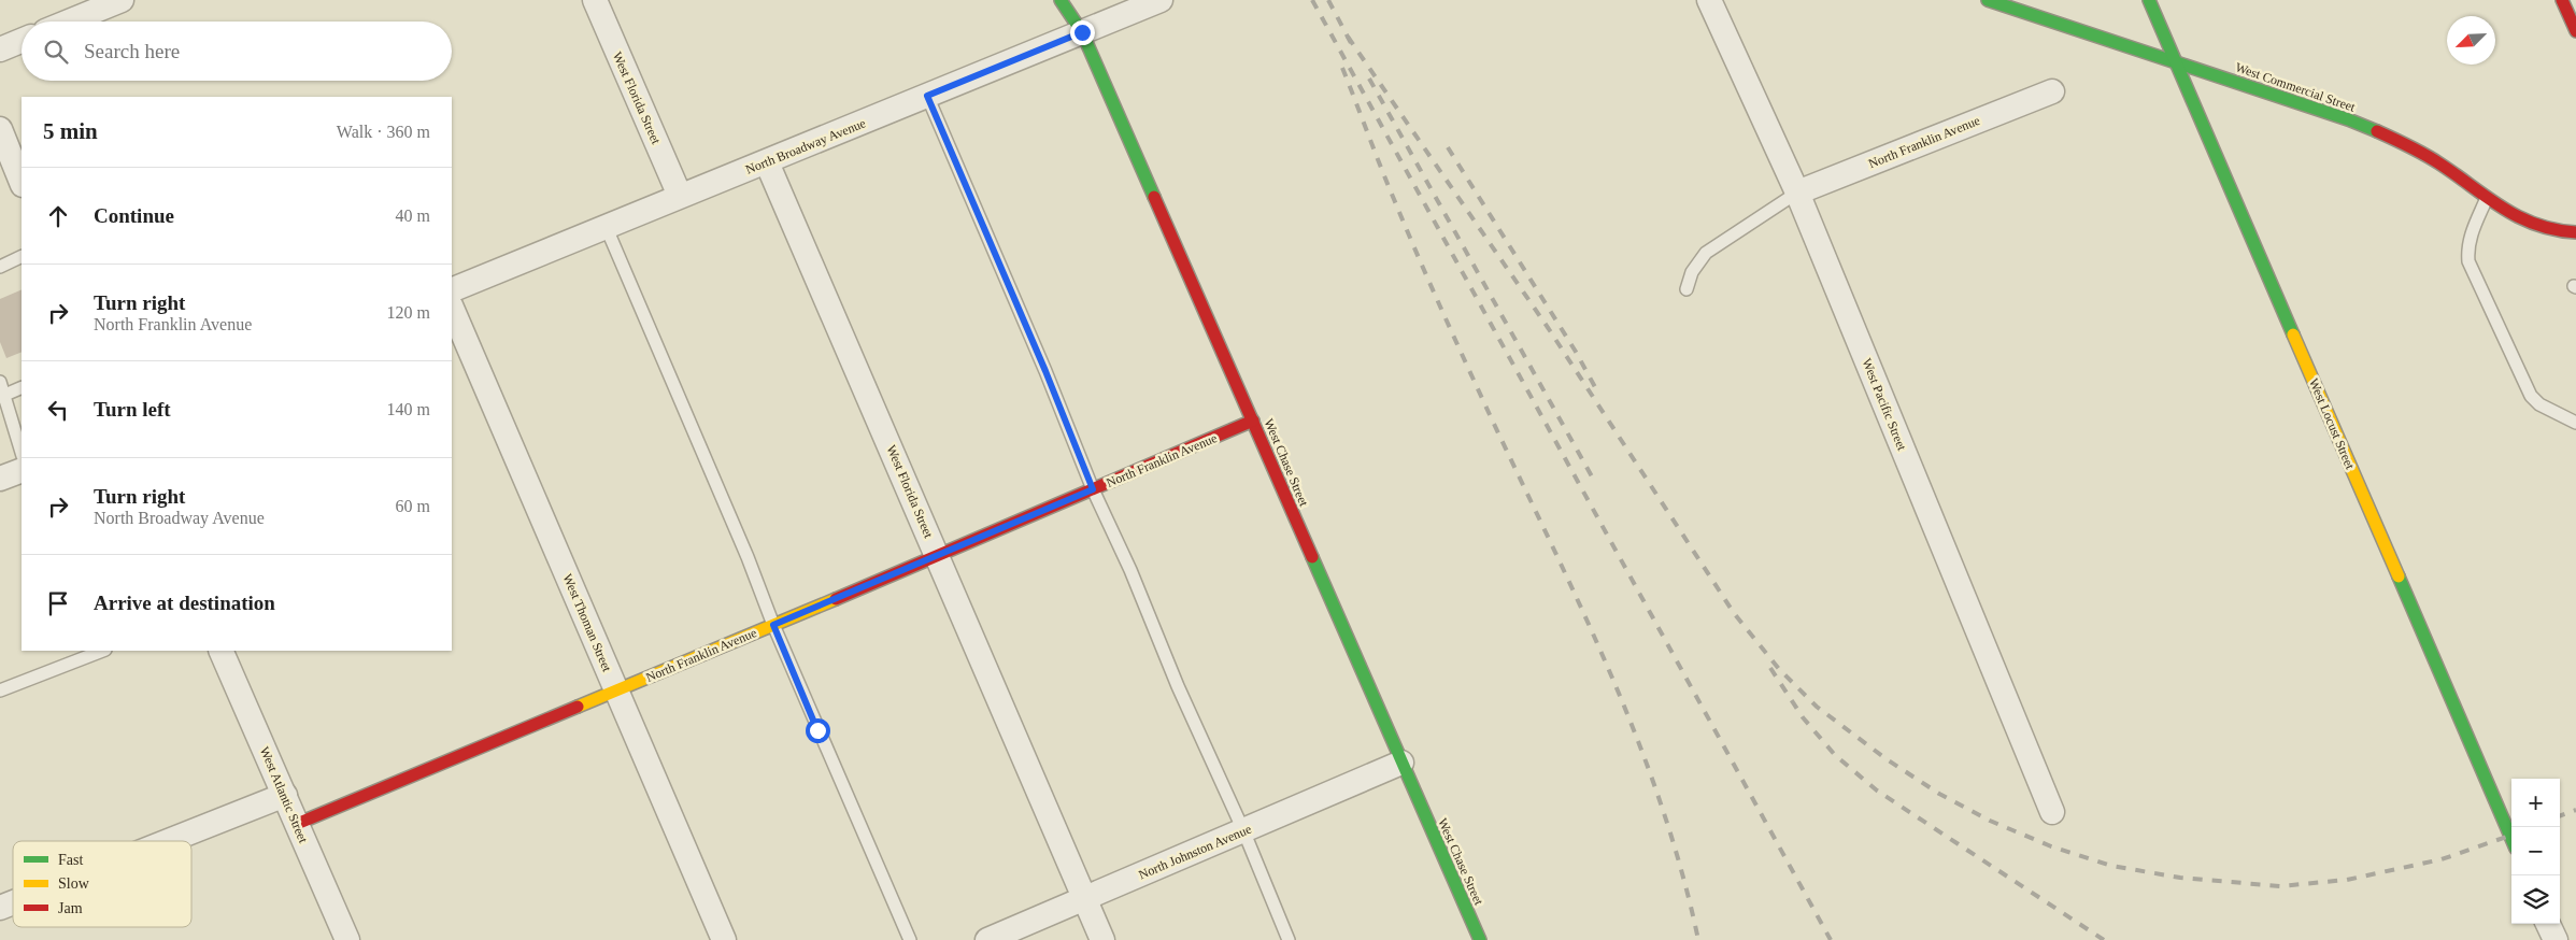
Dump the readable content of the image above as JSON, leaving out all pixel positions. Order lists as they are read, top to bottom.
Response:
{
  "streets": {
    "street": [
      "West Commercial Street",
      "West Florida Street",
      "North Franklin Avenue",
      "North Broadway Avenue",
      "West Pacific Street",
      "West Locust Street",
      "West Chase Street",
      "West Thoman Street",
      "West Atlantic Street",
      "North Johnston Avenue"
    ]
  },
  "crossings": [
    ["West Commercial Street", "West Locust Street"],
    ["West Florida Street", "North Franklin Avenue"],
    ["West Florida Street", "North Broadway Avenue"],
    ["West Florida Street", "North Johnston Avenue"],
    ["North Franklin Avenue", "West Pacific Street"],
    ["North Franklin Avenue", "West Chase Street"],
    ["North Franklin Avenue", "West Thoman Street"],
    ["North Franklin Avenue", "West Atlantic Street"],
    ["North Broadway Avenue", "West Chase Street"],
    ["West Chase Street", "North Johnston Avenue"]
  ],
  "legend": ["Fast", "Slow", "Jam"],
  "north": "bottom left",
  "page": {
    "search": "Search here",
    "heading": ["5 min", "Walk · 360 m"],
    "list": [
      ["Continue", "40 m"],
      ["Turn right", "North Franklin Avenue", "120 m"],
      ["Turn left", "140 m"],
      ["Turn right", "North Broadway Avenue", "60 m"],
      "Arrive at destination"
    ],
    "map_buttons": ["+", "−"]
  }
}
